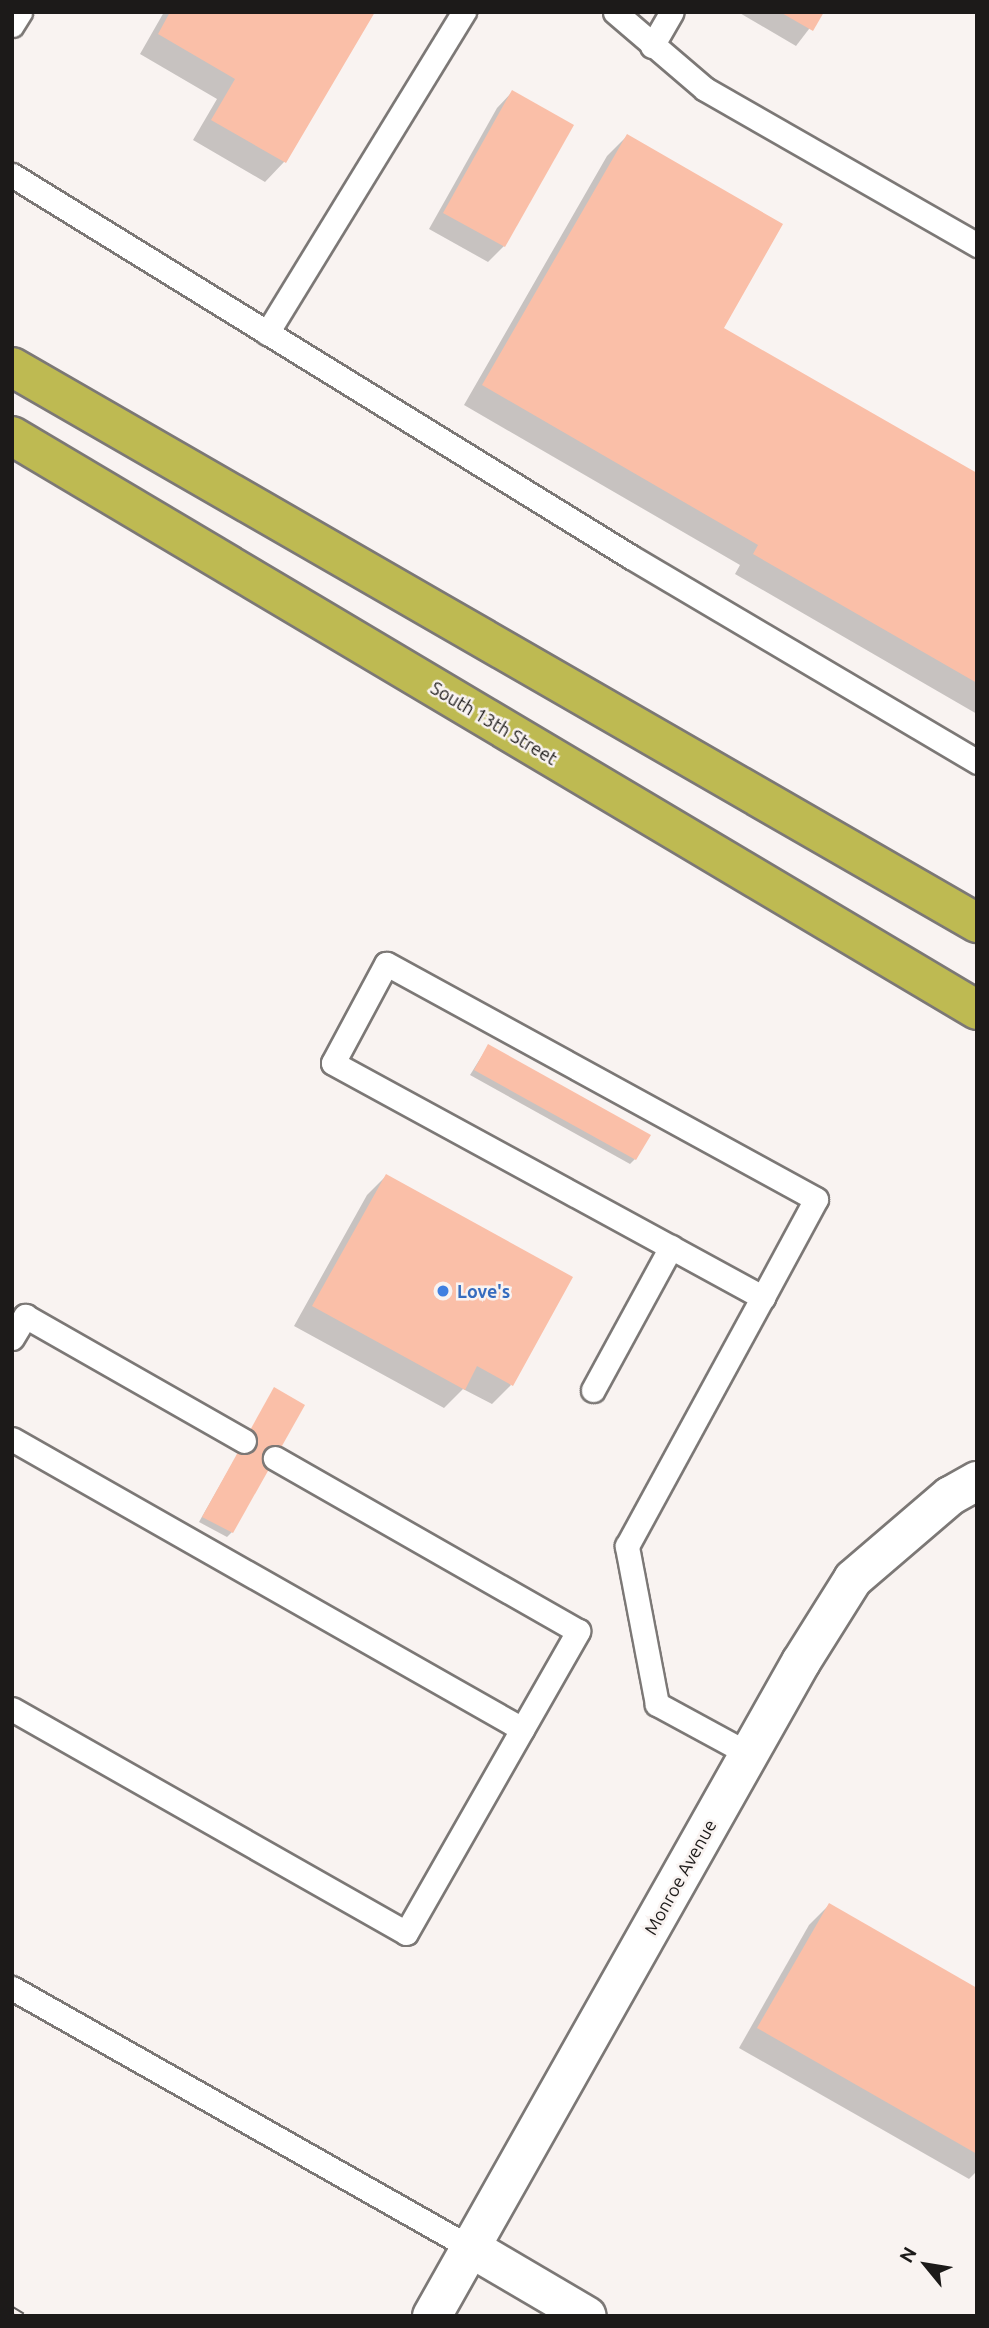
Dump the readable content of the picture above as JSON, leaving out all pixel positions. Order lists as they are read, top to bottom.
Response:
{
  "streets": {
    "highway": ["South 13th Street"],
    "street": ["Monroe Avenue"]
  },
  "places": ["Love's"],
  "north": "top left"
}
